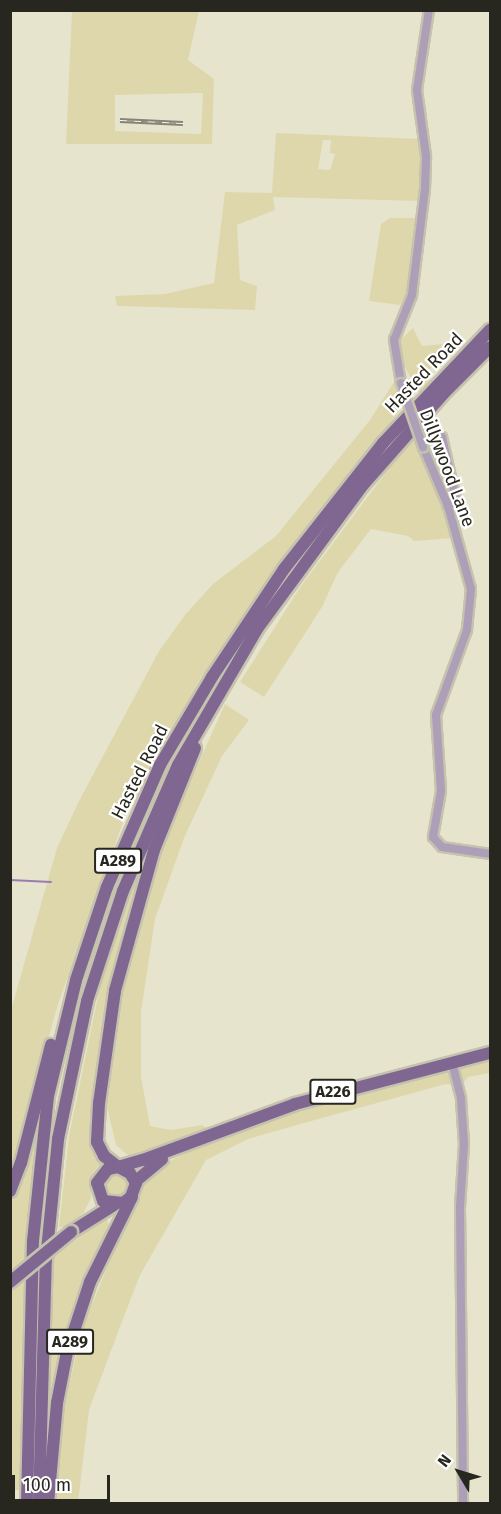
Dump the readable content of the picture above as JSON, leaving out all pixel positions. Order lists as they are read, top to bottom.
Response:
{
  "streets": {
    "main road": ["Hasted Road", "A289", "A226"],
    "street": ["Dillywood Lane"]
  },
  "crossings": [
    ["Hasted Road", "A289"],
    ["A289", "A226"]
  ],
  "scale_bar": "100 m",
  "north": "top left"
}
